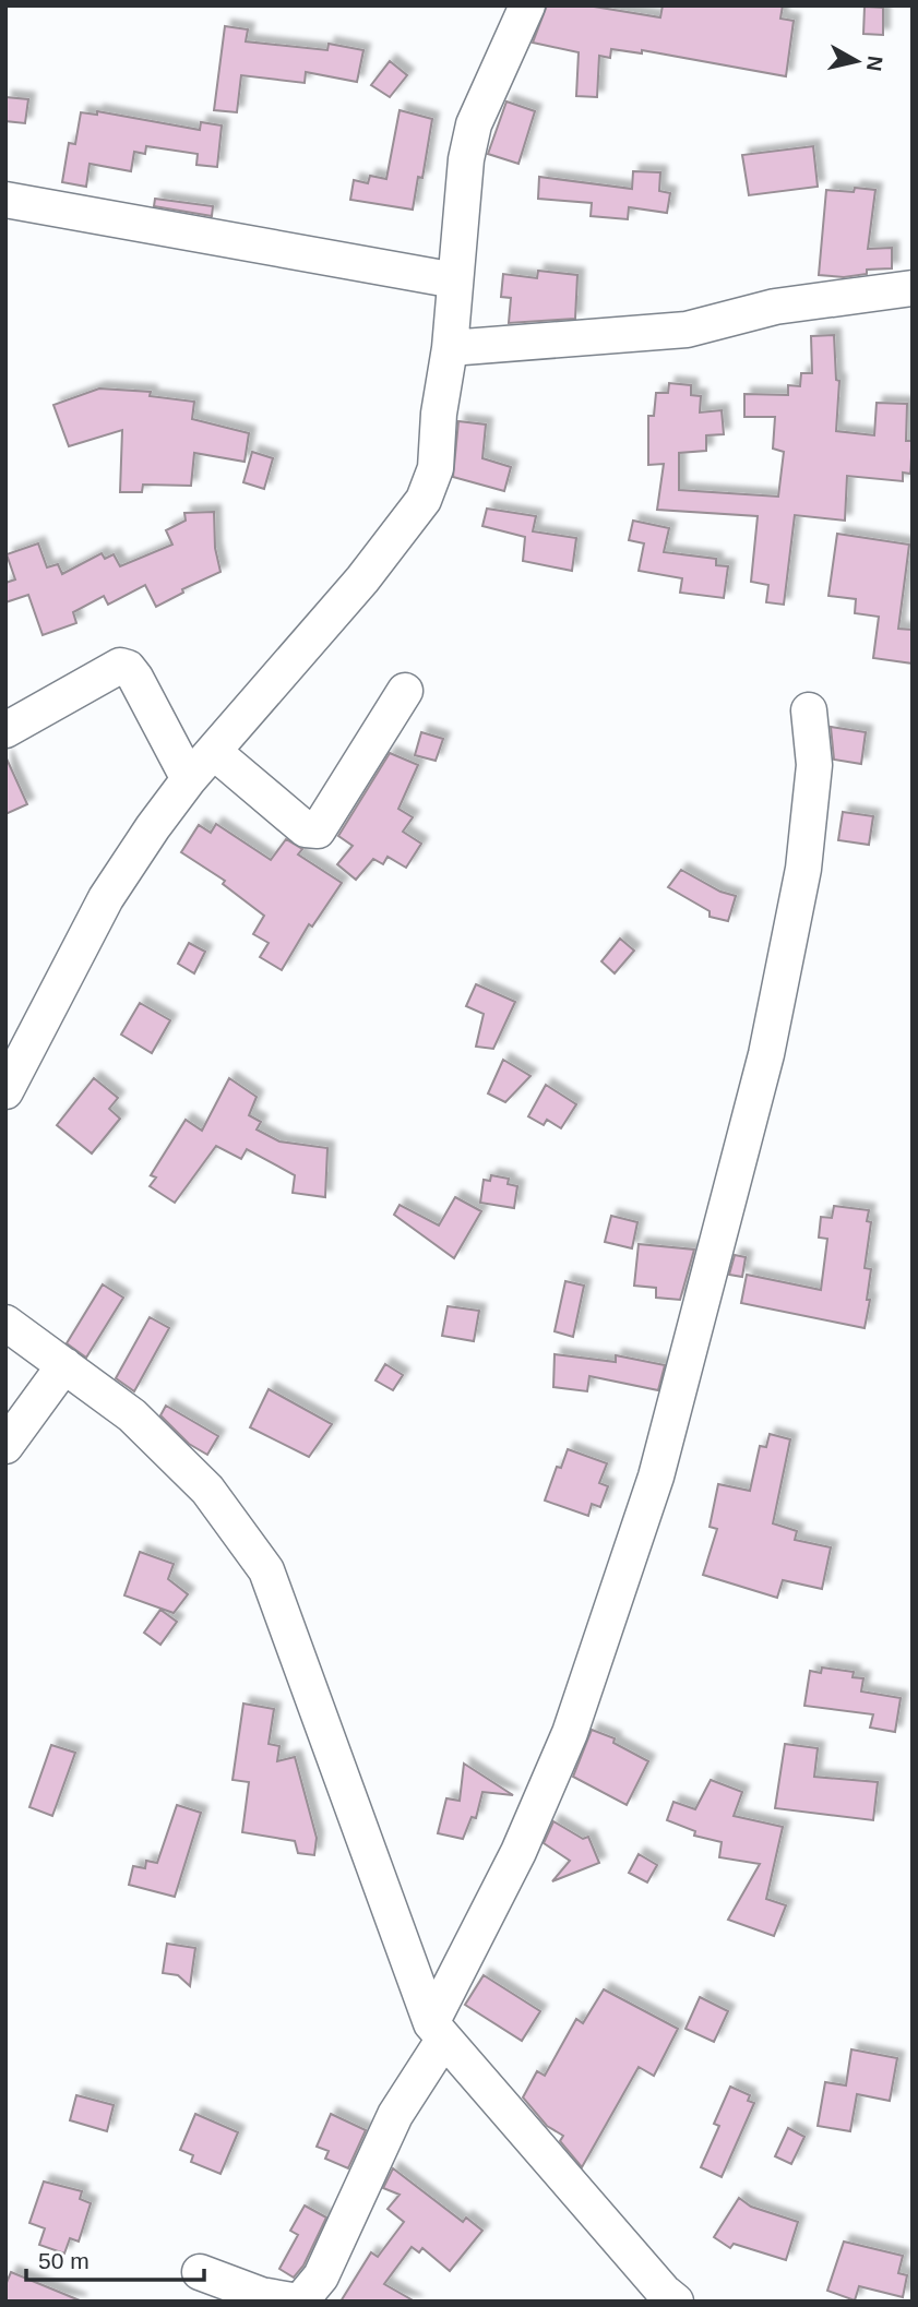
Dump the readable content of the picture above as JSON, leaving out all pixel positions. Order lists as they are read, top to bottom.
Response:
{
  "scale_bar": "50 m",
  "north": "right"
}
